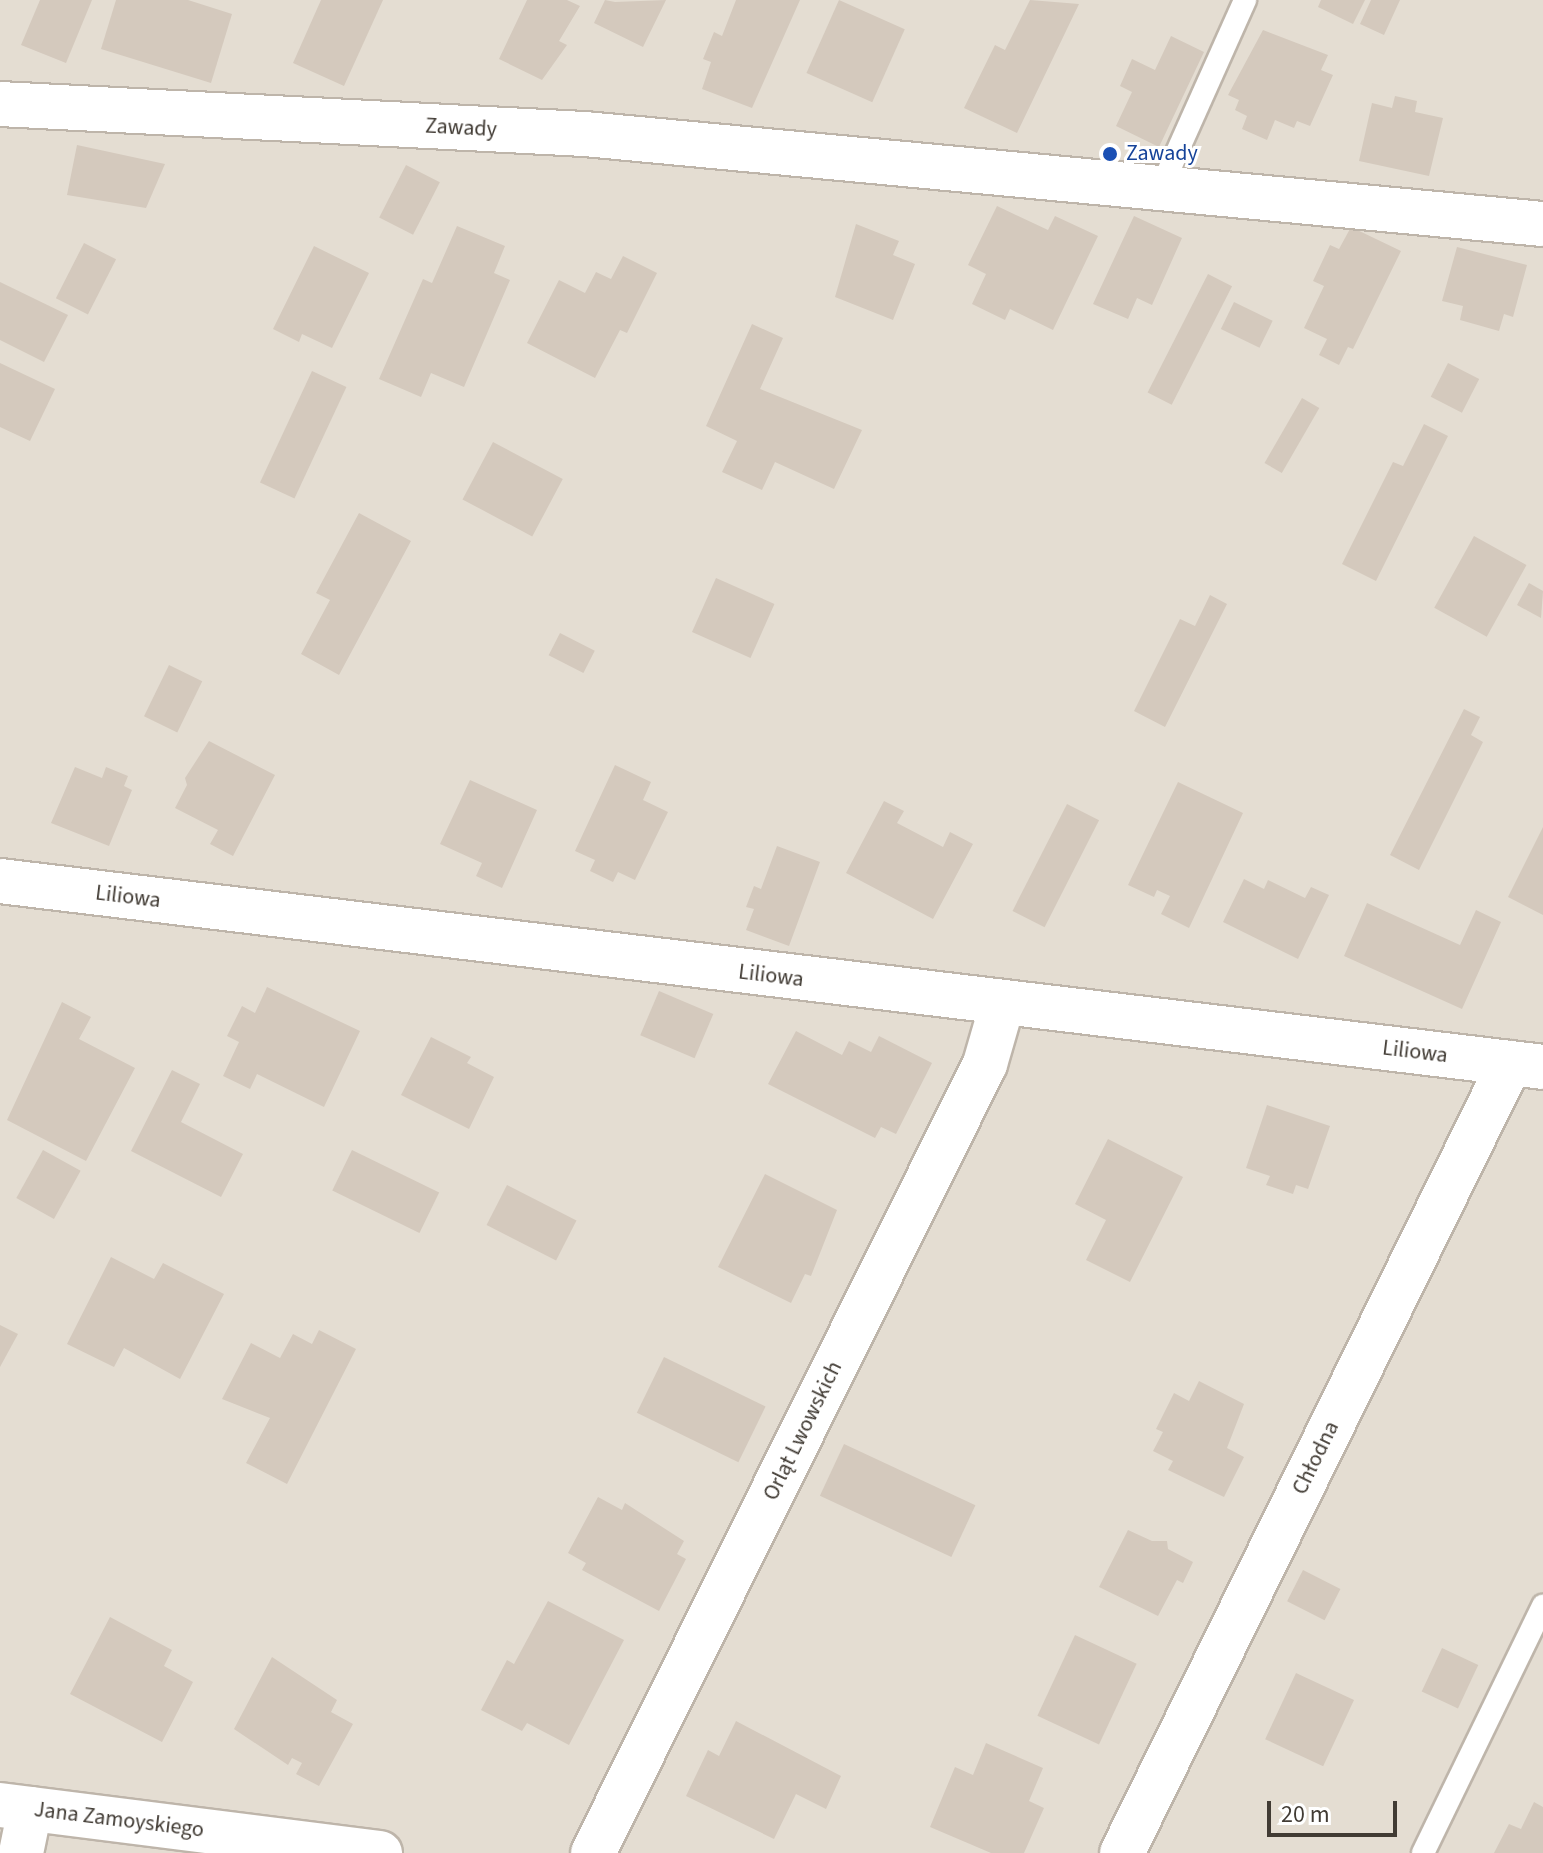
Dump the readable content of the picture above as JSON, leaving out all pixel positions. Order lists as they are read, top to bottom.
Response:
{
  "streets": {
    "street": [
      "Zawady",
      "Liliowa",
      "Orląt Lwowskich",
      "Chłodna",
      "Jana Zamoyskiego"
    ]
  },
  "crossings": [
    ["Liliowa", "Orląt Lwowskich"],
    ["Liliowa", "Chłodna"]
  ],
  "places": ["Zawady"],
  "scale_bar": "20 m"
}
